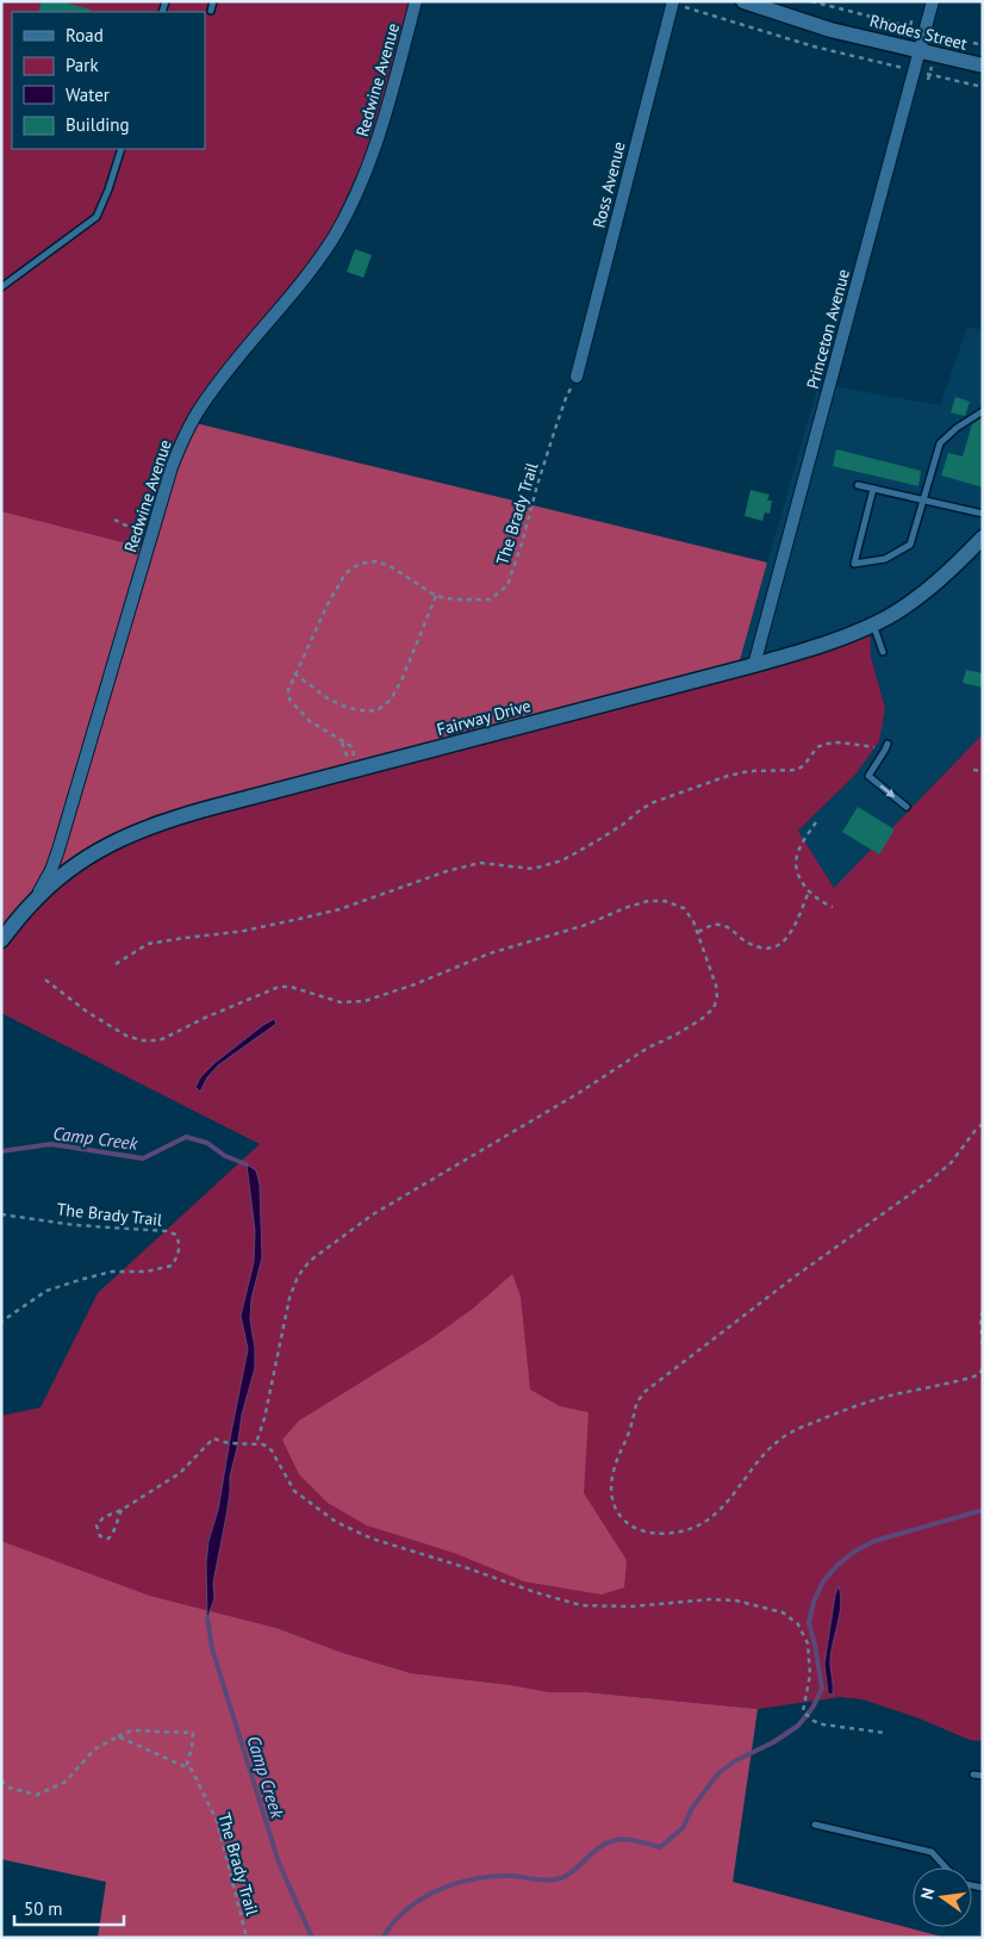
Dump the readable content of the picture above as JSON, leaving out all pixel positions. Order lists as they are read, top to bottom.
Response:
{
  "streets": {
    "street": [
      "Rhodes Street",
      "Redwine Avenue",
      "Ross Avenue",
      "Princeton Avenue",
      "Fairway Drive"
    ],
    "path": ["The Brady Trail"]
  },
  "crossings": [
    ["Rhodes Street", "Princeton Avenue"],
    ["Redwine Avenue", "Fairway Drive"],
    ["Ross Avenue", "The Brady Trail"],
    ["Princeton Avenue", "Fairway Drive"]
  ],
  "water": ["Camp Creek"],
  "legend": [
    "Road",
    "Park",
    "Water",
    "Building"
  ],
  "scale_bar": "50 m",
  "north": "left"
}
